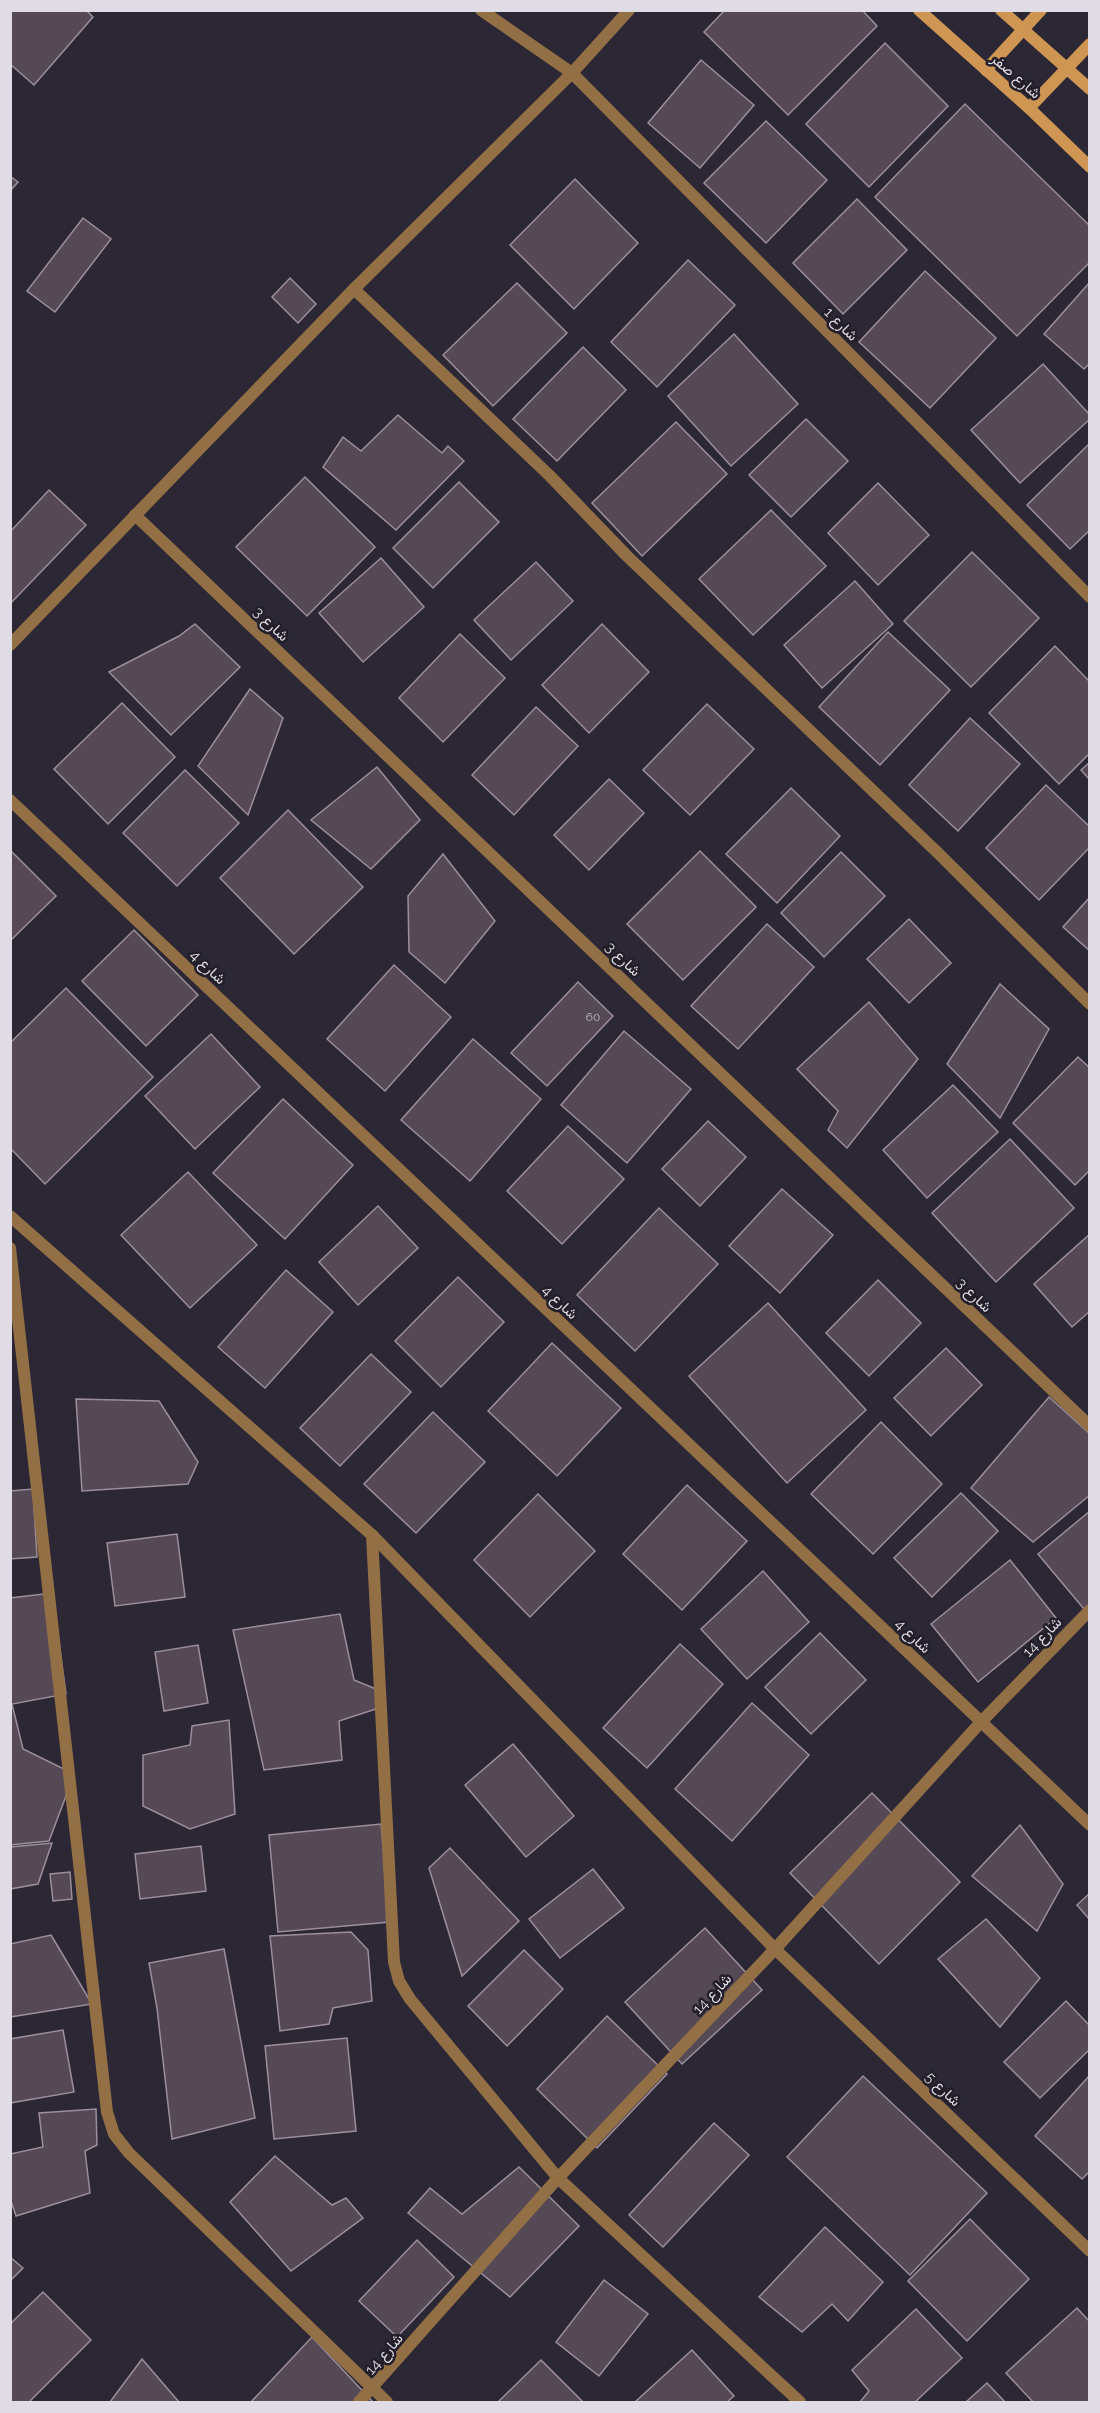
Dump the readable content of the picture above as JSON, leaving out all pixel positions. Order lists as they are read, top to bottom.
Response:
{
  "streets": {
    "street": [
      "شارع صفر",
      "شارع 1",
      "شارع 3",
      "شارع 4",
      "شارع 14",
      "شارع 5"
    ]
  },
  "crossings": [
    ["شارع 4", "شارع 14"],
    ["شارع 14", "شارع 5"]
  ],
  "house_numbers": ["60"]
}
